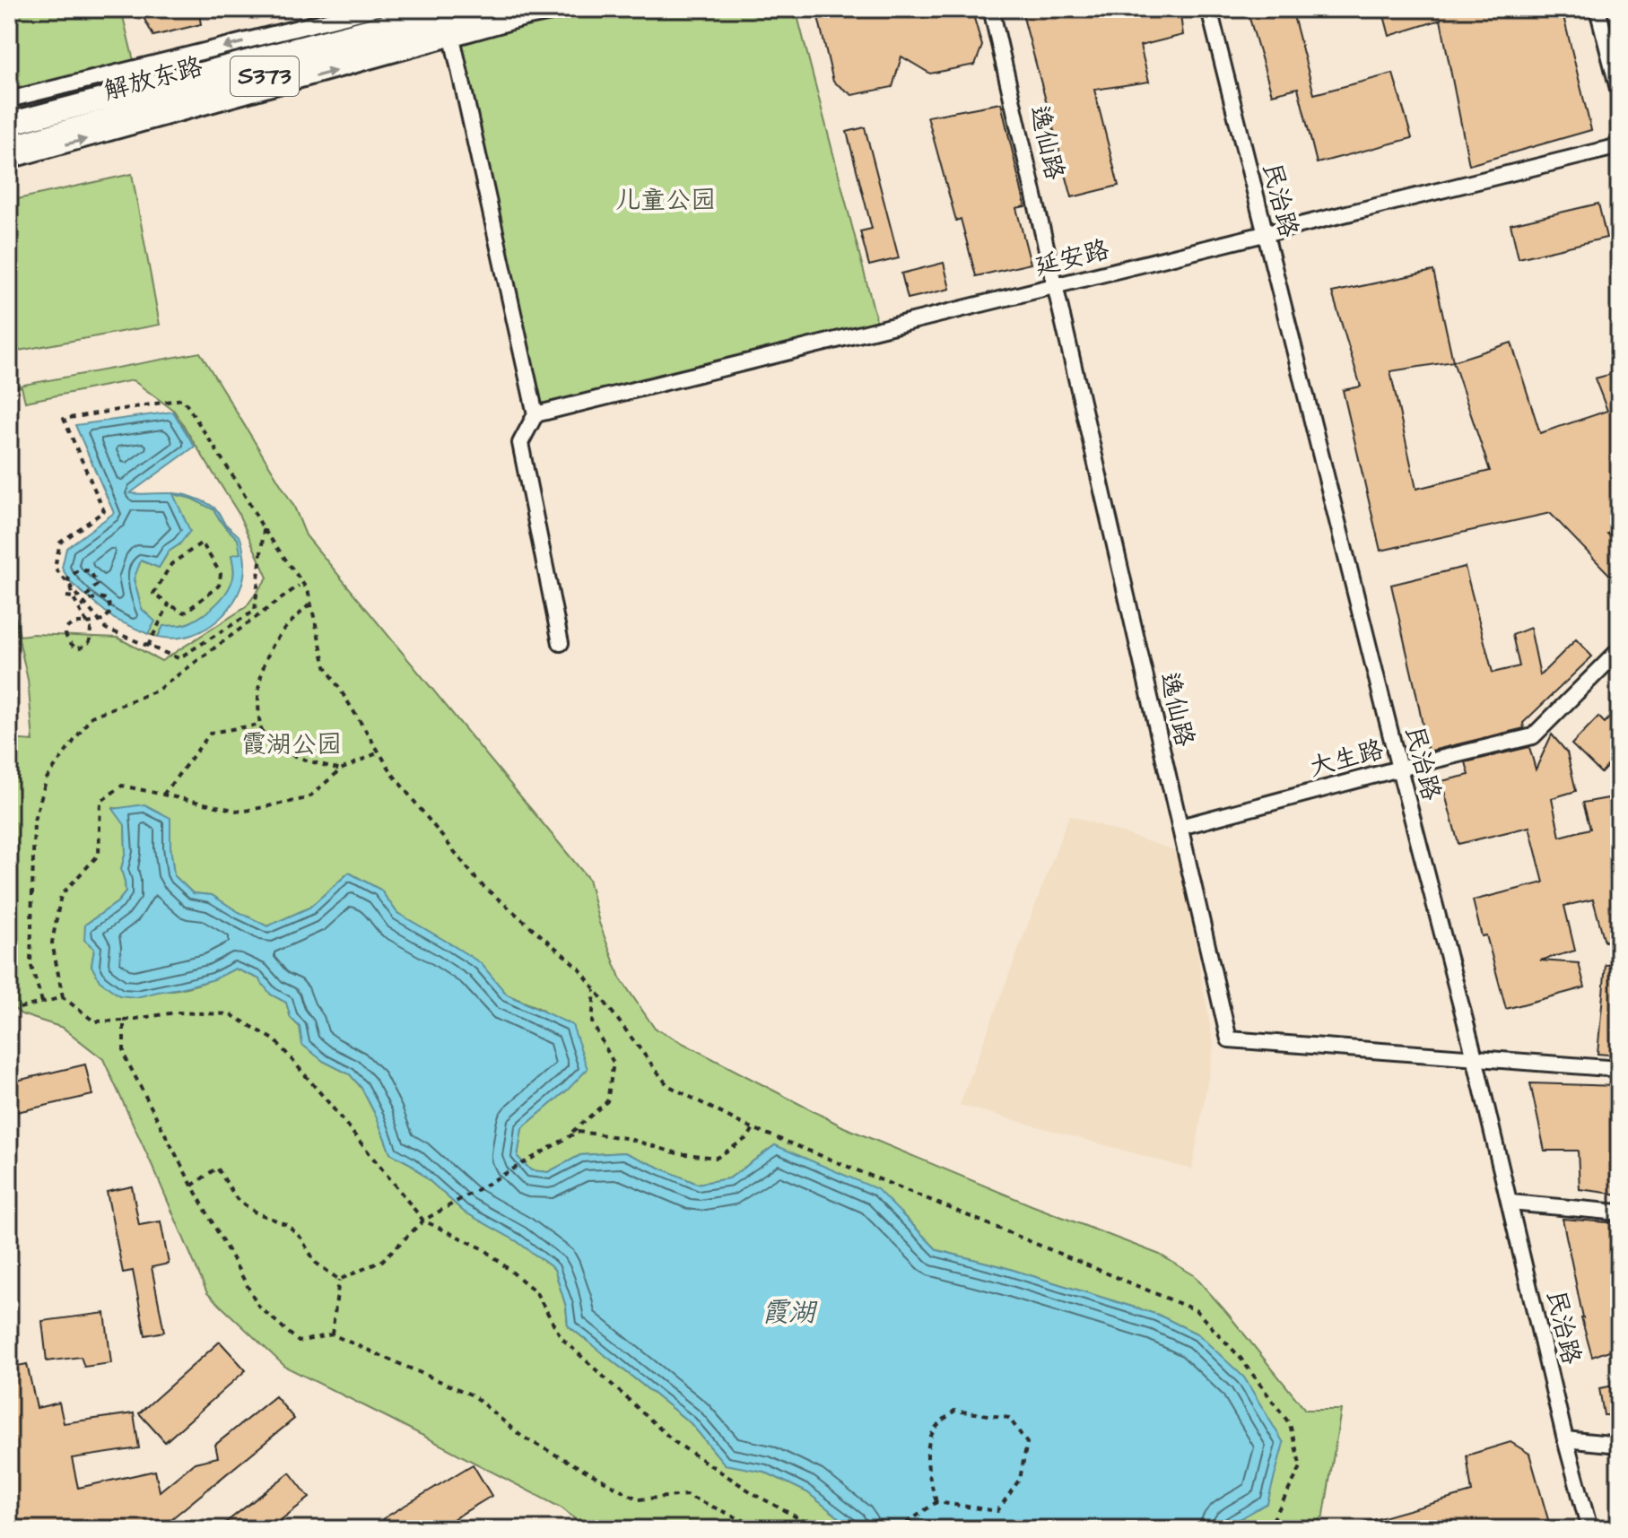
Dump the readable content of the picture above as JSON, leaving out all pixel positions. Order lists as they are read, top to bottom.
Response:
{
  "streets": {
    "main road": ["S373", "解放东路"],
    "street": [
      "逸仙路",
      "民治路",
      "延安路",
      "大生路"
    ]
  },
  "crossings": [
    ["逸仙路", "民治路"],
    ["逸仙路", "延安路"],
    ["逸仙路", "大生路"],
    ["民治路", "延安路"],
    ["民治路", "大生路"]
  ],
  "water": ["霞湖"],
  "parks": ["儿童公园", "霞湖公园"]
}
